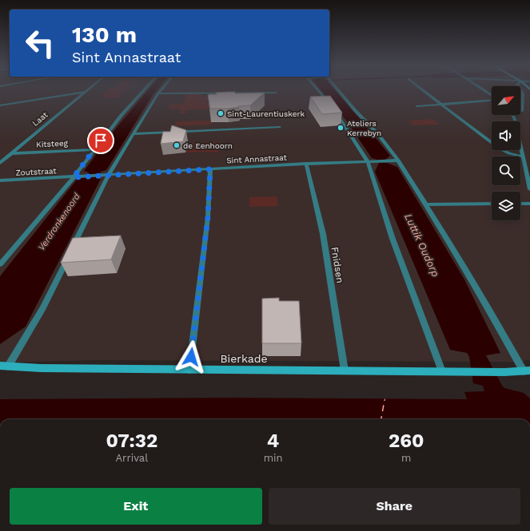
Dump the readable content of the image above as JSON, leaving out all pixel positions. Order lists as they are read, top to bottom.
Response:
{
  "streets": {
    "street": [
      "Laat",
      "Kitsteeg",
      "Sint Annastraat",
      "Zoutstraat",
      "Fnidsen",
      "Bierkade"
    ]
  },
  "crossings": [
    ["Laat", "Kitsteeg"],
    ["Sint Annastraat", "Zoutstraat"],
    ["Sint Annastraat", "Fnidsen"],
    ["Fnidsen", "Bierkade"]
  ],
  "water": ["Verdronkenoord", "Luttik Oudorp"],
  "places": ["Sint-Laurentiuskerk", "Ateliers Kerrebyn", "de Eenhoorn"],
  "north": "top right",
  "page": {
    "turn": ["130 m", "Sint Annastraat"],
    "eta": [
      "07:32",
      "Arrival",
      "4",
      "min",
      "260",
      "m"
    ],
    "buttons": ["Exit", "Share"]
  }
}
